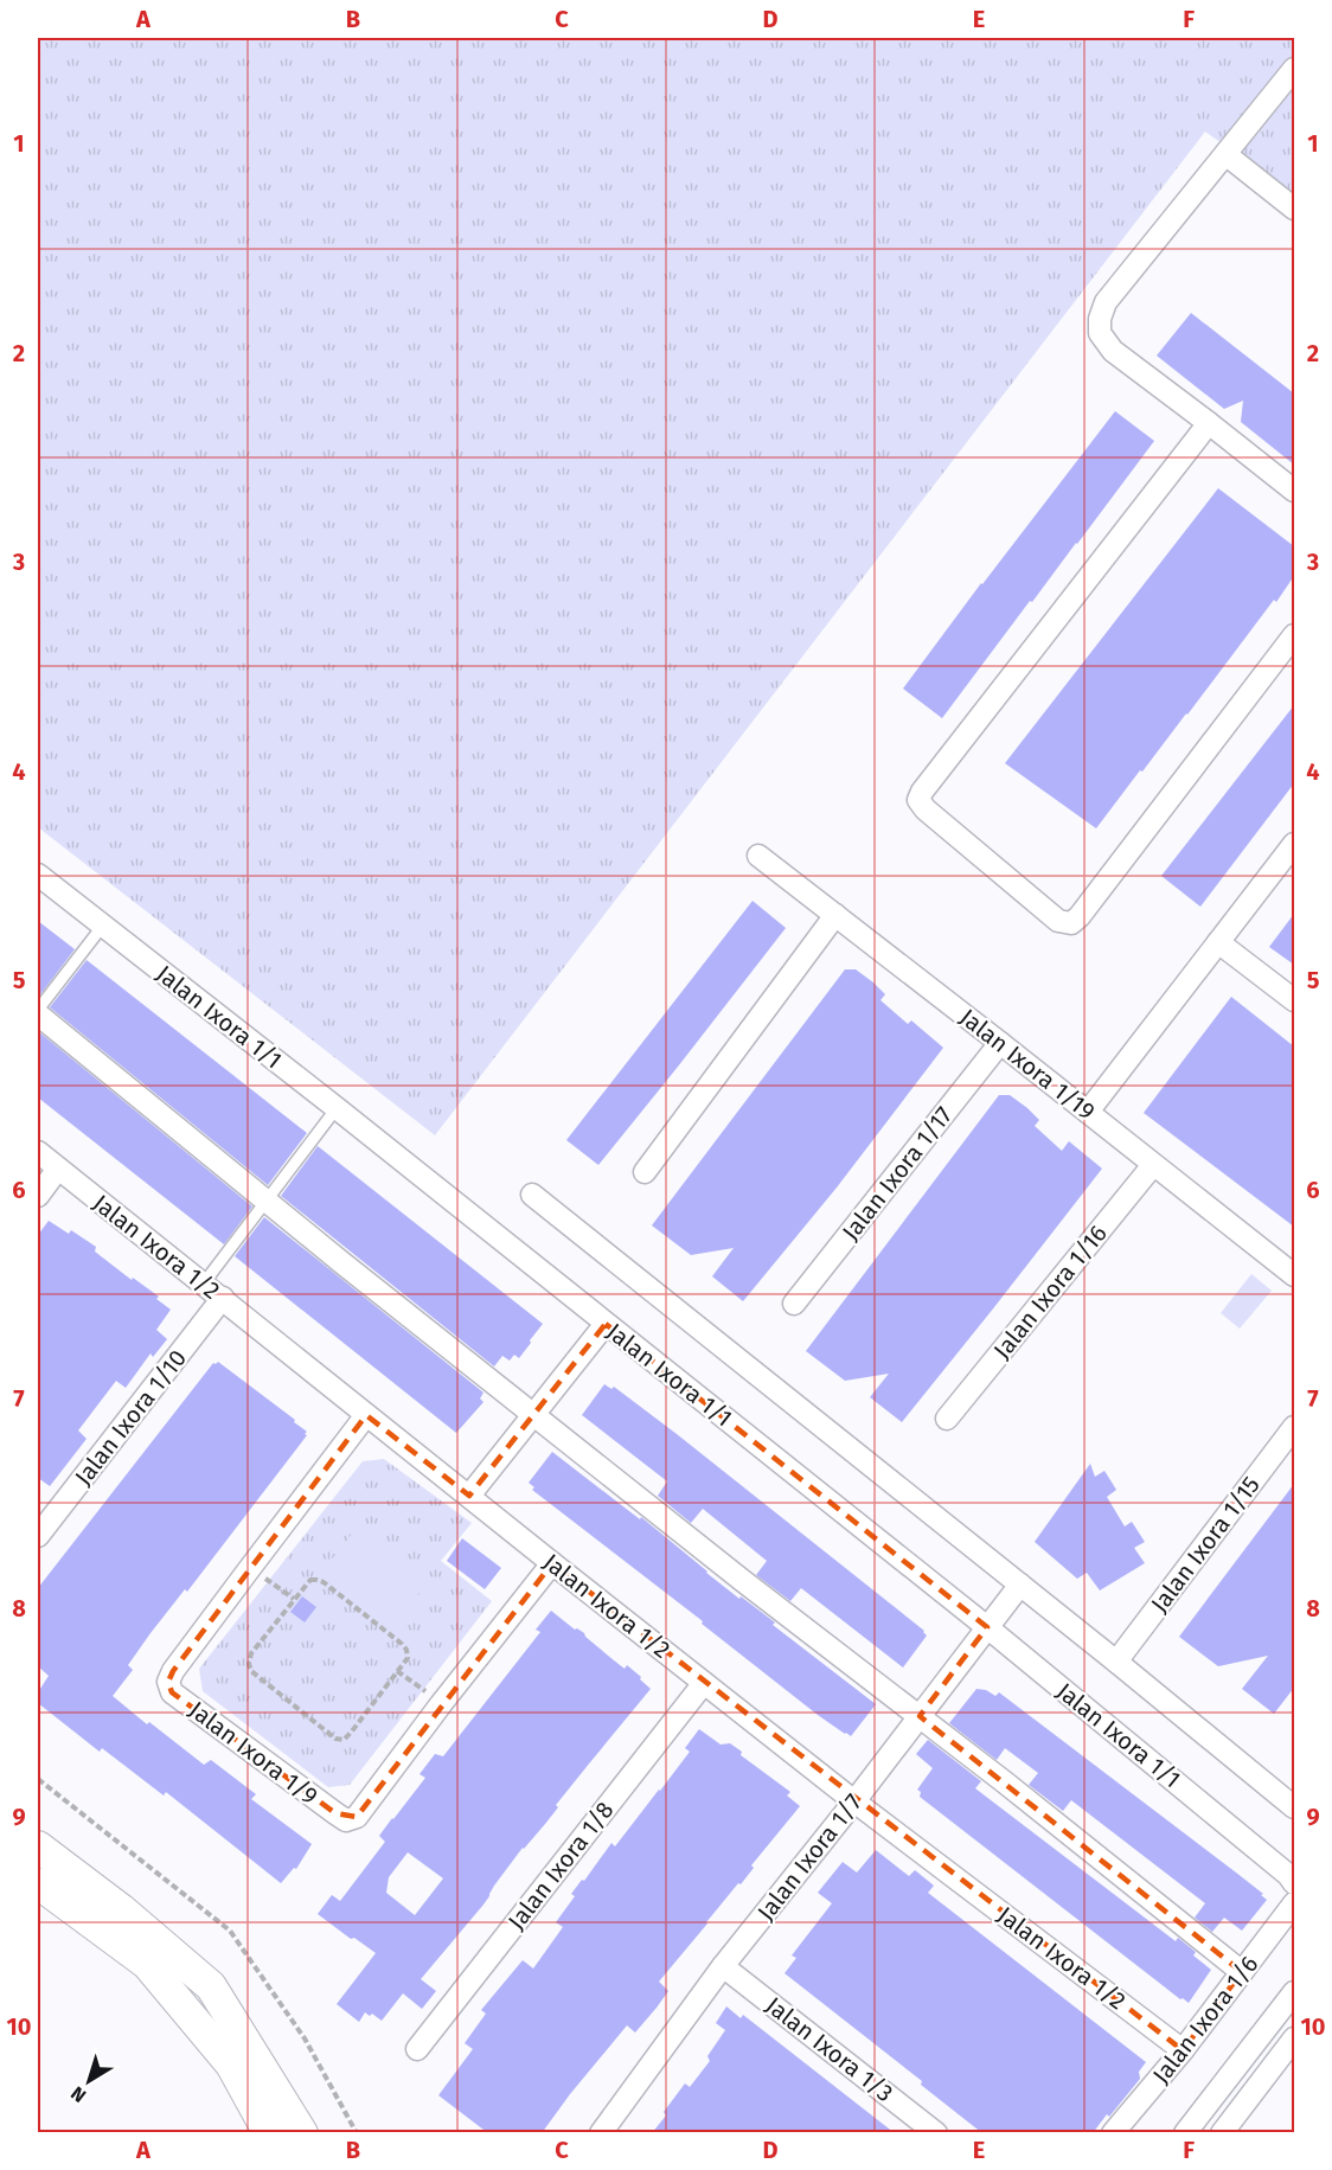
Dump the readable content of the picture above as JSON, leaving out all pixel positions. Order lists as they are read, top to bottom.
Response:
{
  "streets": {
    "street": [
      "Jalan Ixora 1/1",
      "Jalan Ixora 1/19",
      "Jalan Ixora 1/17",
      "Jalan Ixora 1/2",
      "Jalan Ixora 1/16",
      "Jalan Ixora 1/10",
      "Jalan Ixora 1/15",
      "Jalan Ixora 1/9",
      "Jalan Ixora 1/7",
      "Jalan Ixora 1/8",
      "Jalan Ixora 1/6",
      "Jalan Ixora 1/3"
    ]
  },
  "crossings": [
    ["Jalan Ixora 1/1", "Jalan Ixora 1/7"],
    ["Jalan Ixora 1/19", "Jalan Ixora 1/17"],
    ["Jalan Ixora 1/19", "Jalan Ixora 1/16"],
    ["Jalan Ixora 1/2", "Jalan Ixora 1/10"],
    ["Jalan Ixora 1/2", "Jalan Ixora 1/9"],
    ["Jalan Ixora 1/2", "Jalan Ixora 1/7"],
    ["Jalan Ixora 1/2", "Jalan Ixora 1/8"],
    ["Jalan Ixora 1/2", "Jalan Ixora 1/6"],
    ["Jalan Ixora 1/7", "Jalan Ixora 1/3"]
  ],
  "north": "bottom left",
  "grid": {
    "columns": [
      "A",
      "B",
      "C",
      "D",
      "E",
      "F"
    ],
    "rows": [
      "1",
      "2",
      "3",
      "4",
      "5",
      "6",
      "7",
      "8",
      "9",
      "10"
    ]
  }
}
